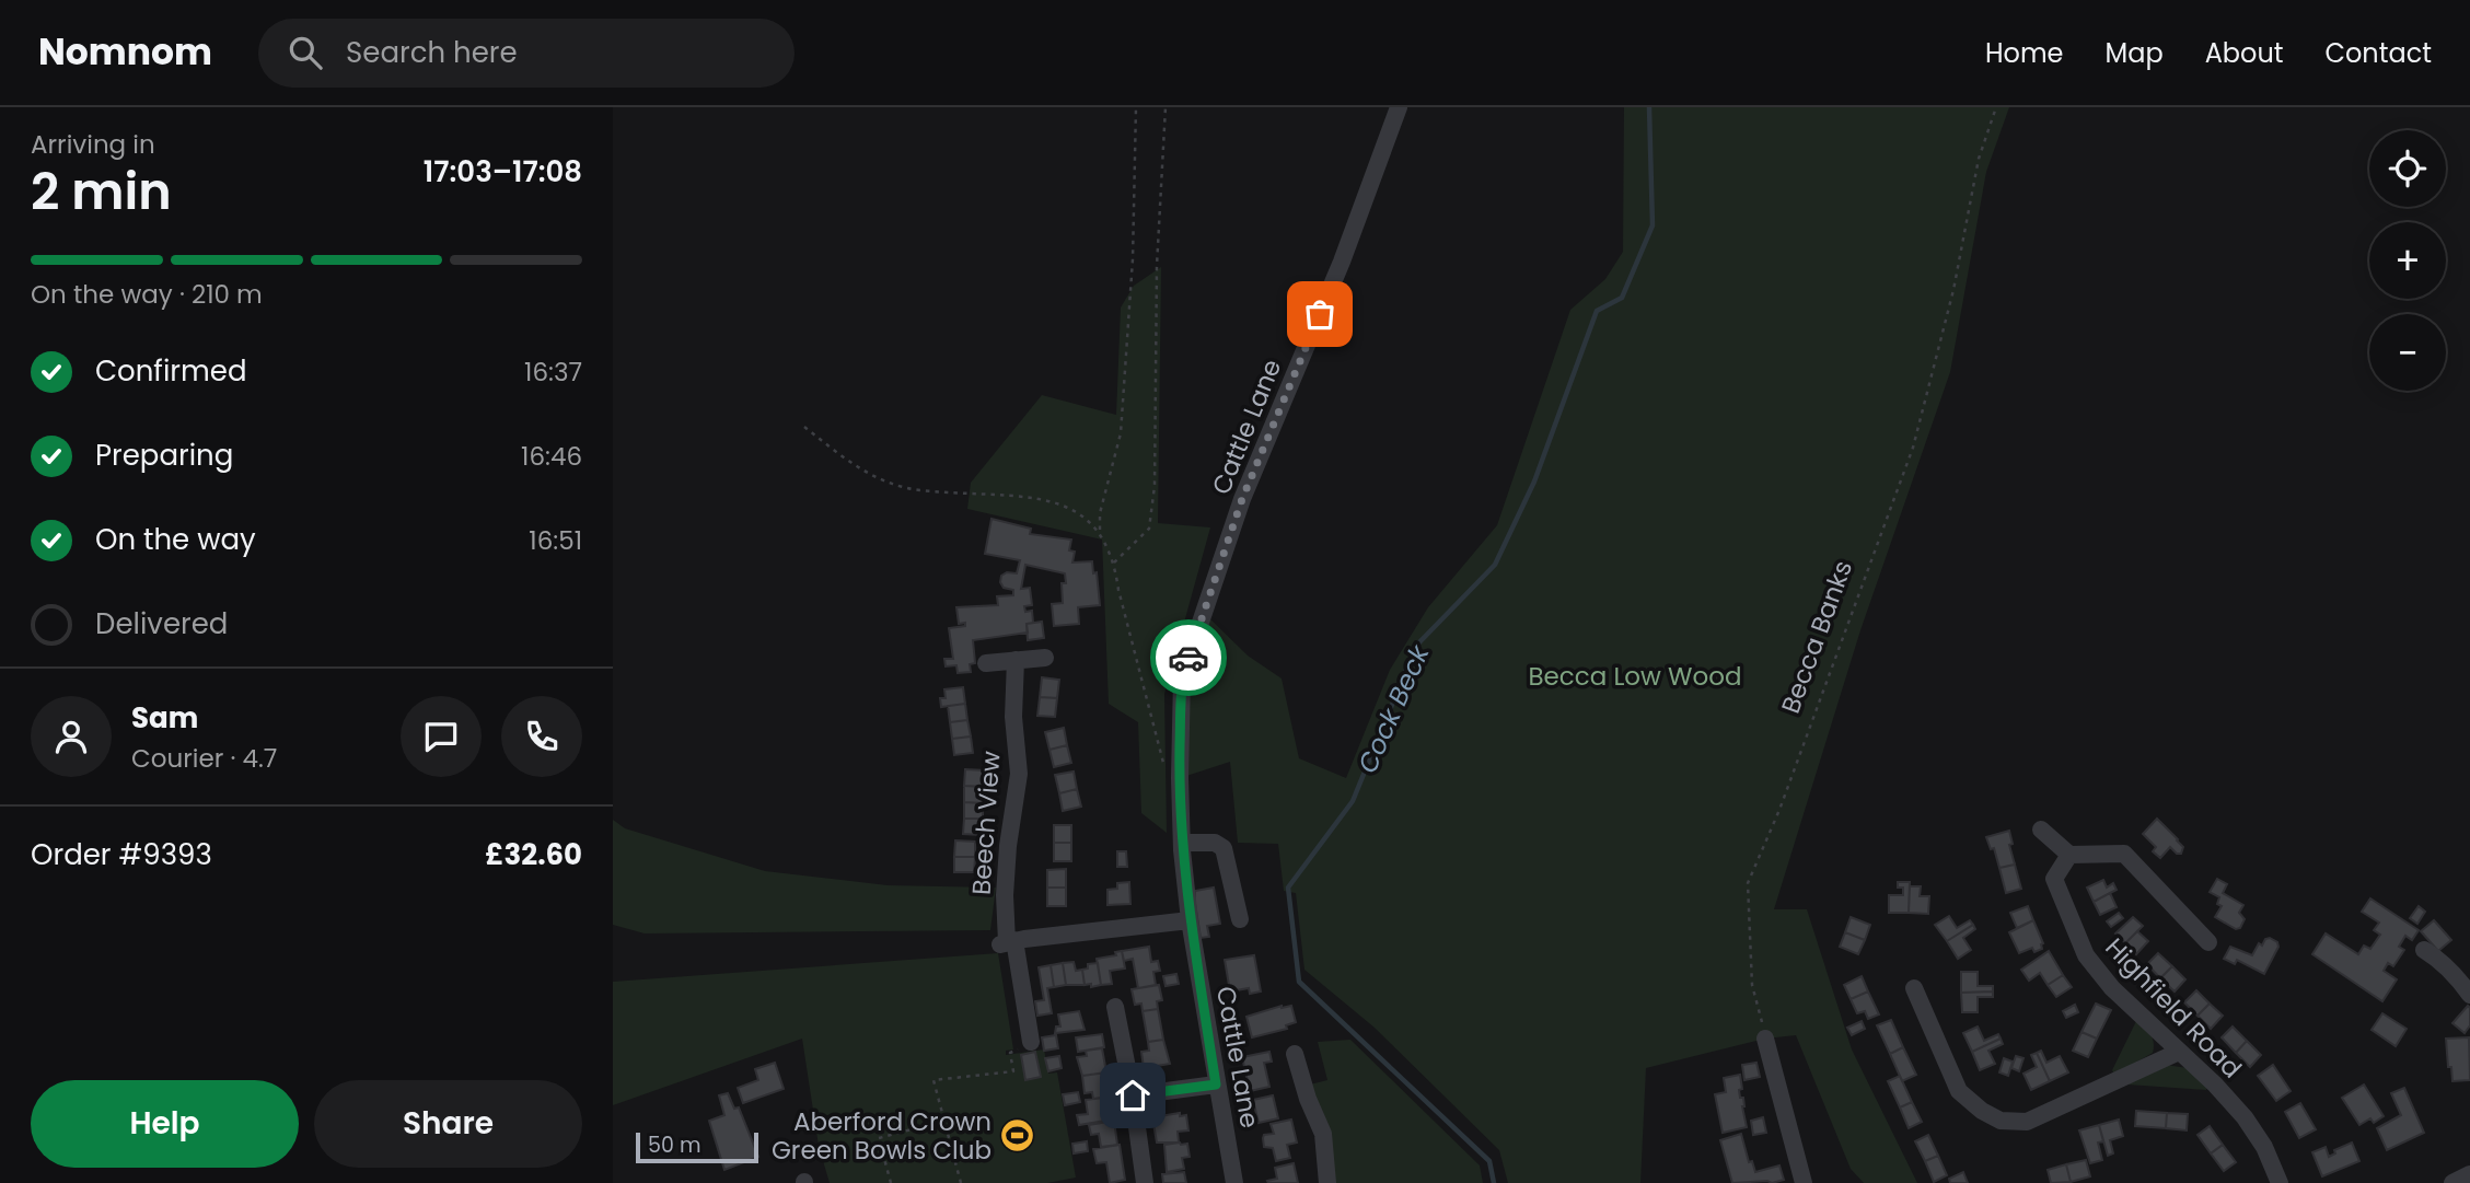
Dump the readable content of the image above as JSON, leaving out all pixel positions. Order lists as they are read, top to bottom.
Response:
{
  "streets": {
    "street": ["Cattle Lane", "Beech View", "Highfield Road"],
    "path": ["Becca Banks"]
  },
  "water": ["Cock Beck"],
  "parks": ["Becca Low Wood"],
  "places": {
    "sports": ["Aberford Crown Green Bowls Club"]
  },
  "scale_bar": "50 m",
  "page": {
    "header": "Nomnom",
    "search": "Search here",
    "nav": [
      "Home",
      "Map",
      "About",
      "Contact"
    ],
    "heading": ["2 min", "Arriving in", "17:03–17:08"],
    "panel": [
      "Sam",
      "Courier · 4.7",
      "Order #9393",
      "£32.60"
    ],
    "map_buttons": ["+", "−"],
    "bar": "On the way · 210 m",
    "list": [
      ["Confirmed", "16:37"],
      ["Preparing", "16:46"],
      ["On the way", "16:51"],
      "Delivered"
    ],
    "buttons": ["Help", "Share"],
    "scale": "50 m"
  }
}
